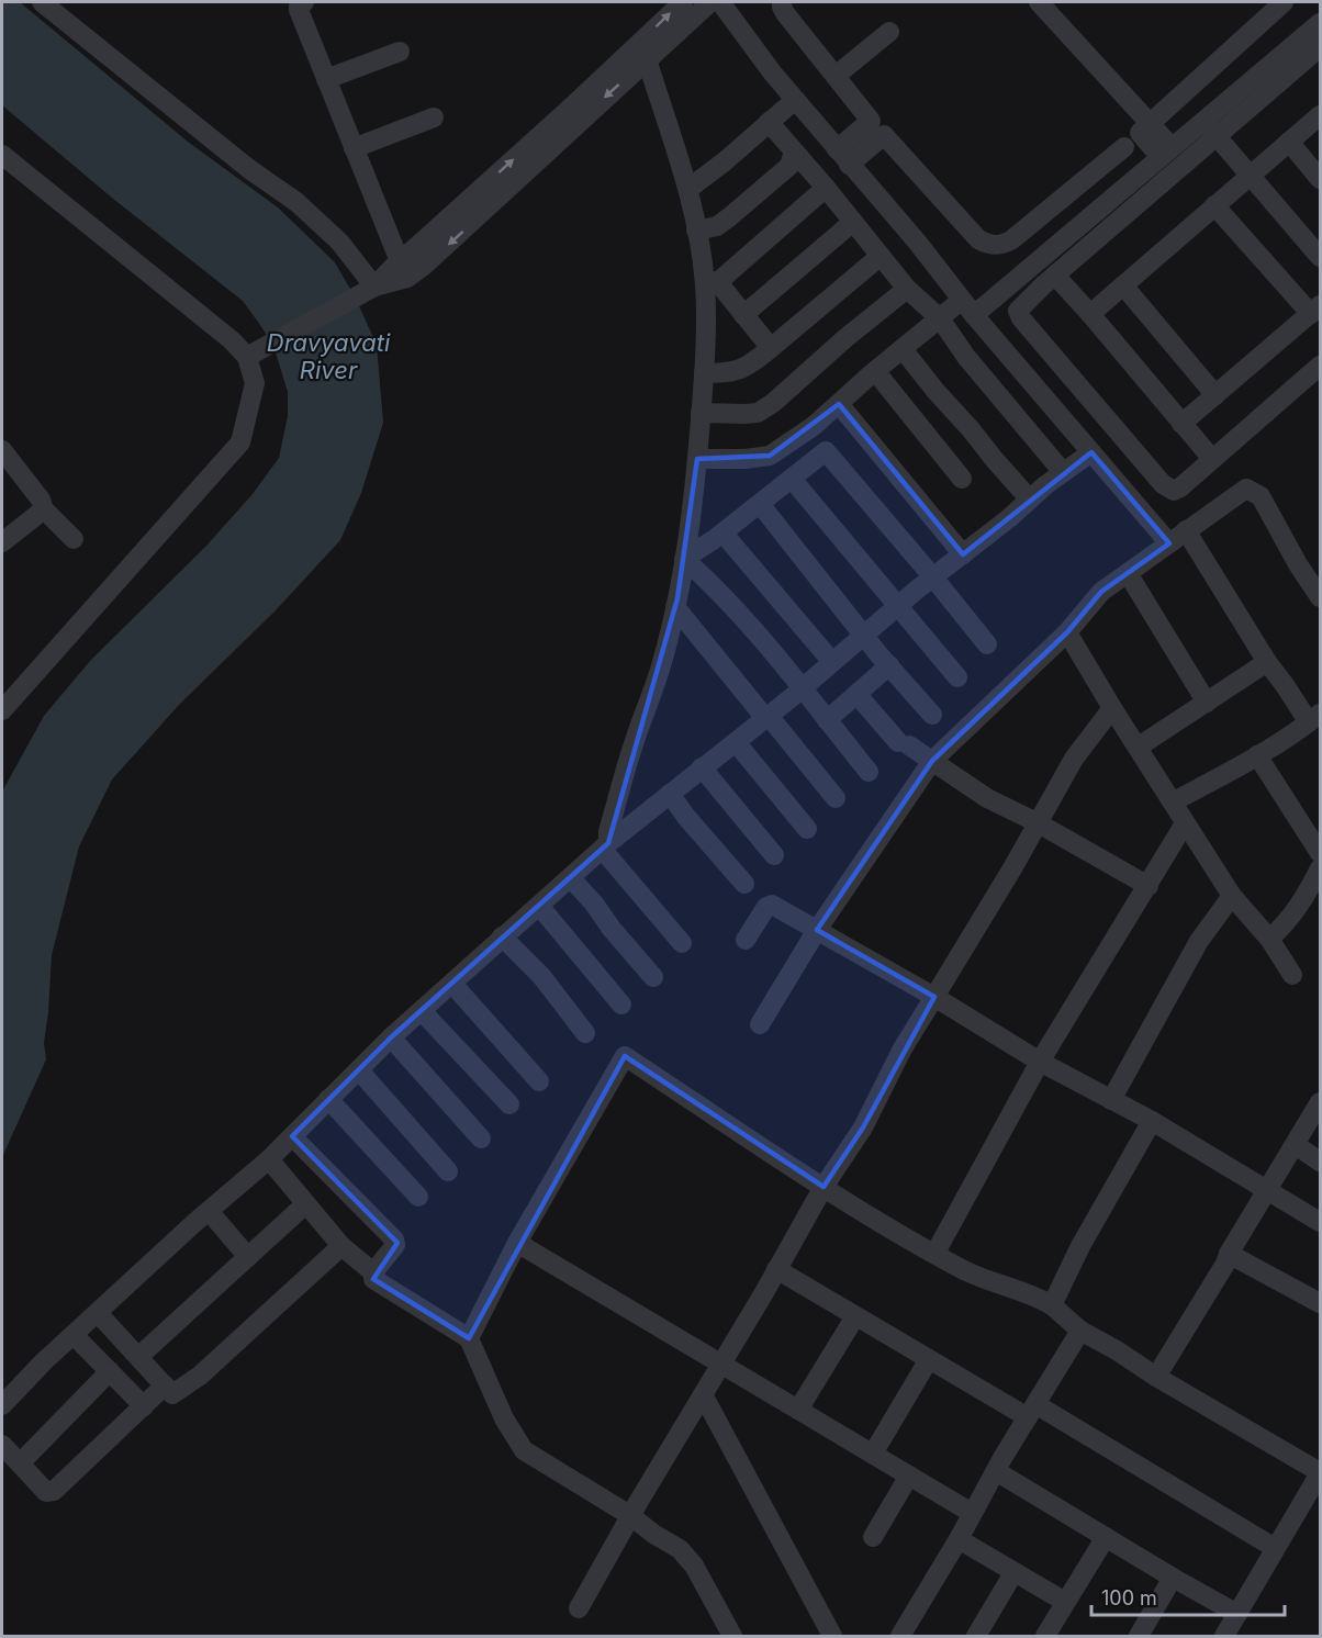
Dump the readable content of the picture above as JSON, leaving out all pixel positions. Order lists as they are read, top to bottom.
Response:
{
  "water": ["Dravyavati River"],
  "scale_bar": "100 m"
}
